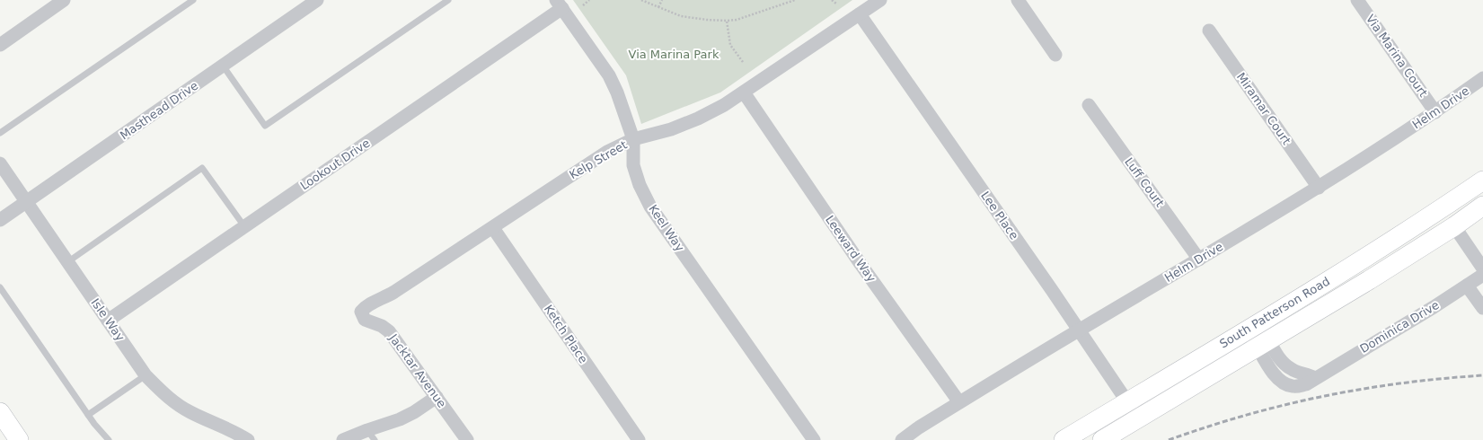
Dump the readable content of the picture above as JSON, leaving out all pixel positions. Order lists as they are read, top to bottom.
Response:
{
  "streets": {
    "street": [
      "Via Marina Court",
      "Helm Drive",
      "Miramar Court",
      "Masthead Drive",
      "Kelp Street",
      "Lookout Drive",
      "Luff Court",
      "Lee Place",
      "Keel Way",
      "Leeward Way",
      "South Patterson Road",
      "Isle Way",
      "Dominica Drive",
      "Ketch Place",
      "Jacktar Avenue"
    ]
  },
  "crossings": [
    ["Via Marina Court", "Helm Drive"],
    ["Helm Drive", "Miramar Court"],
    ["Helm Drive", "Luff Court"],
    ["Helm Drive", "Lee Place"],
    ["Helm Drive", "Leeward Way"],
    ["Masthead Drive", "Isle Way"],
    ["Kelp Street", "Lee Place"],
    ["Kelp Street", "Keel Way"],
    ["Kelp Street", "Leeward Way"],
    ["Kelp Street", "Ketch Place"],
    ["Kelp Street", "Jacktar Avenue"],
    ["Lookout Drive", "Keel Way"],
    ["Lookout Drive", "Isle Way"],
    ["Lee Place", "South Patterson Road"],
    ["South Patterson Road", "Dominica Drive"]
  ],
  "parks": ["Via Marina Park"]
}
